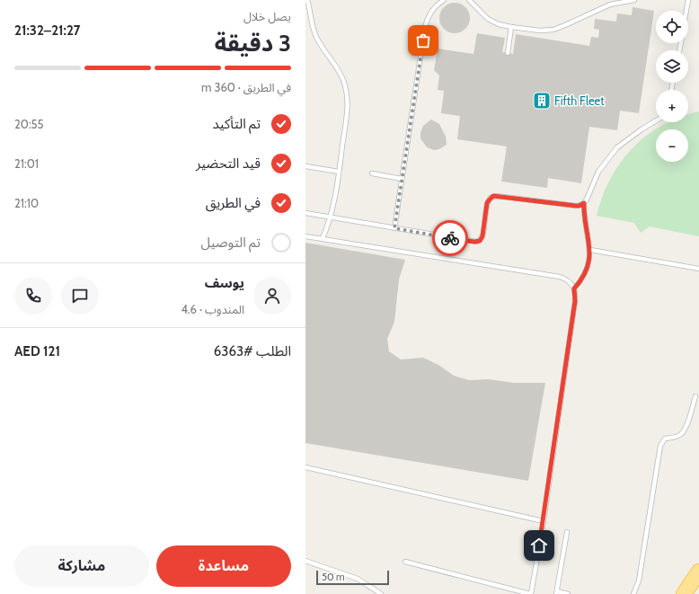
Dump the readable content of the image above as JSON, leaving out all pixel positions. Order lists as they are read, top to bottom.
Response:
{
  "places": {
    "building": ["Fifth Fleet"]
  },
  "scale_bar": "50 m",
  "page": {
    "heading": ["3 دقيقة", "يصل خلال", "21:27–21:32"],
    "panel": [
      "يوسف",
      "المندوب · 4.6",
      "الطلب #6363",
      "AED 121"
    ],
    "map_buttons": ["+", "−"],
    "bar": "في الطريق · 360 m",
    "list": [
      ["تم التأكيد", "20:55"],
      ["قيد التحضير", "21:01"],
      ["في الطريق", "21:10"],
      "تم التوصيل"
    ],
    "buttons": ["مساعدة", "مشاركة"],
    "scale": "50 m"
  }
}
